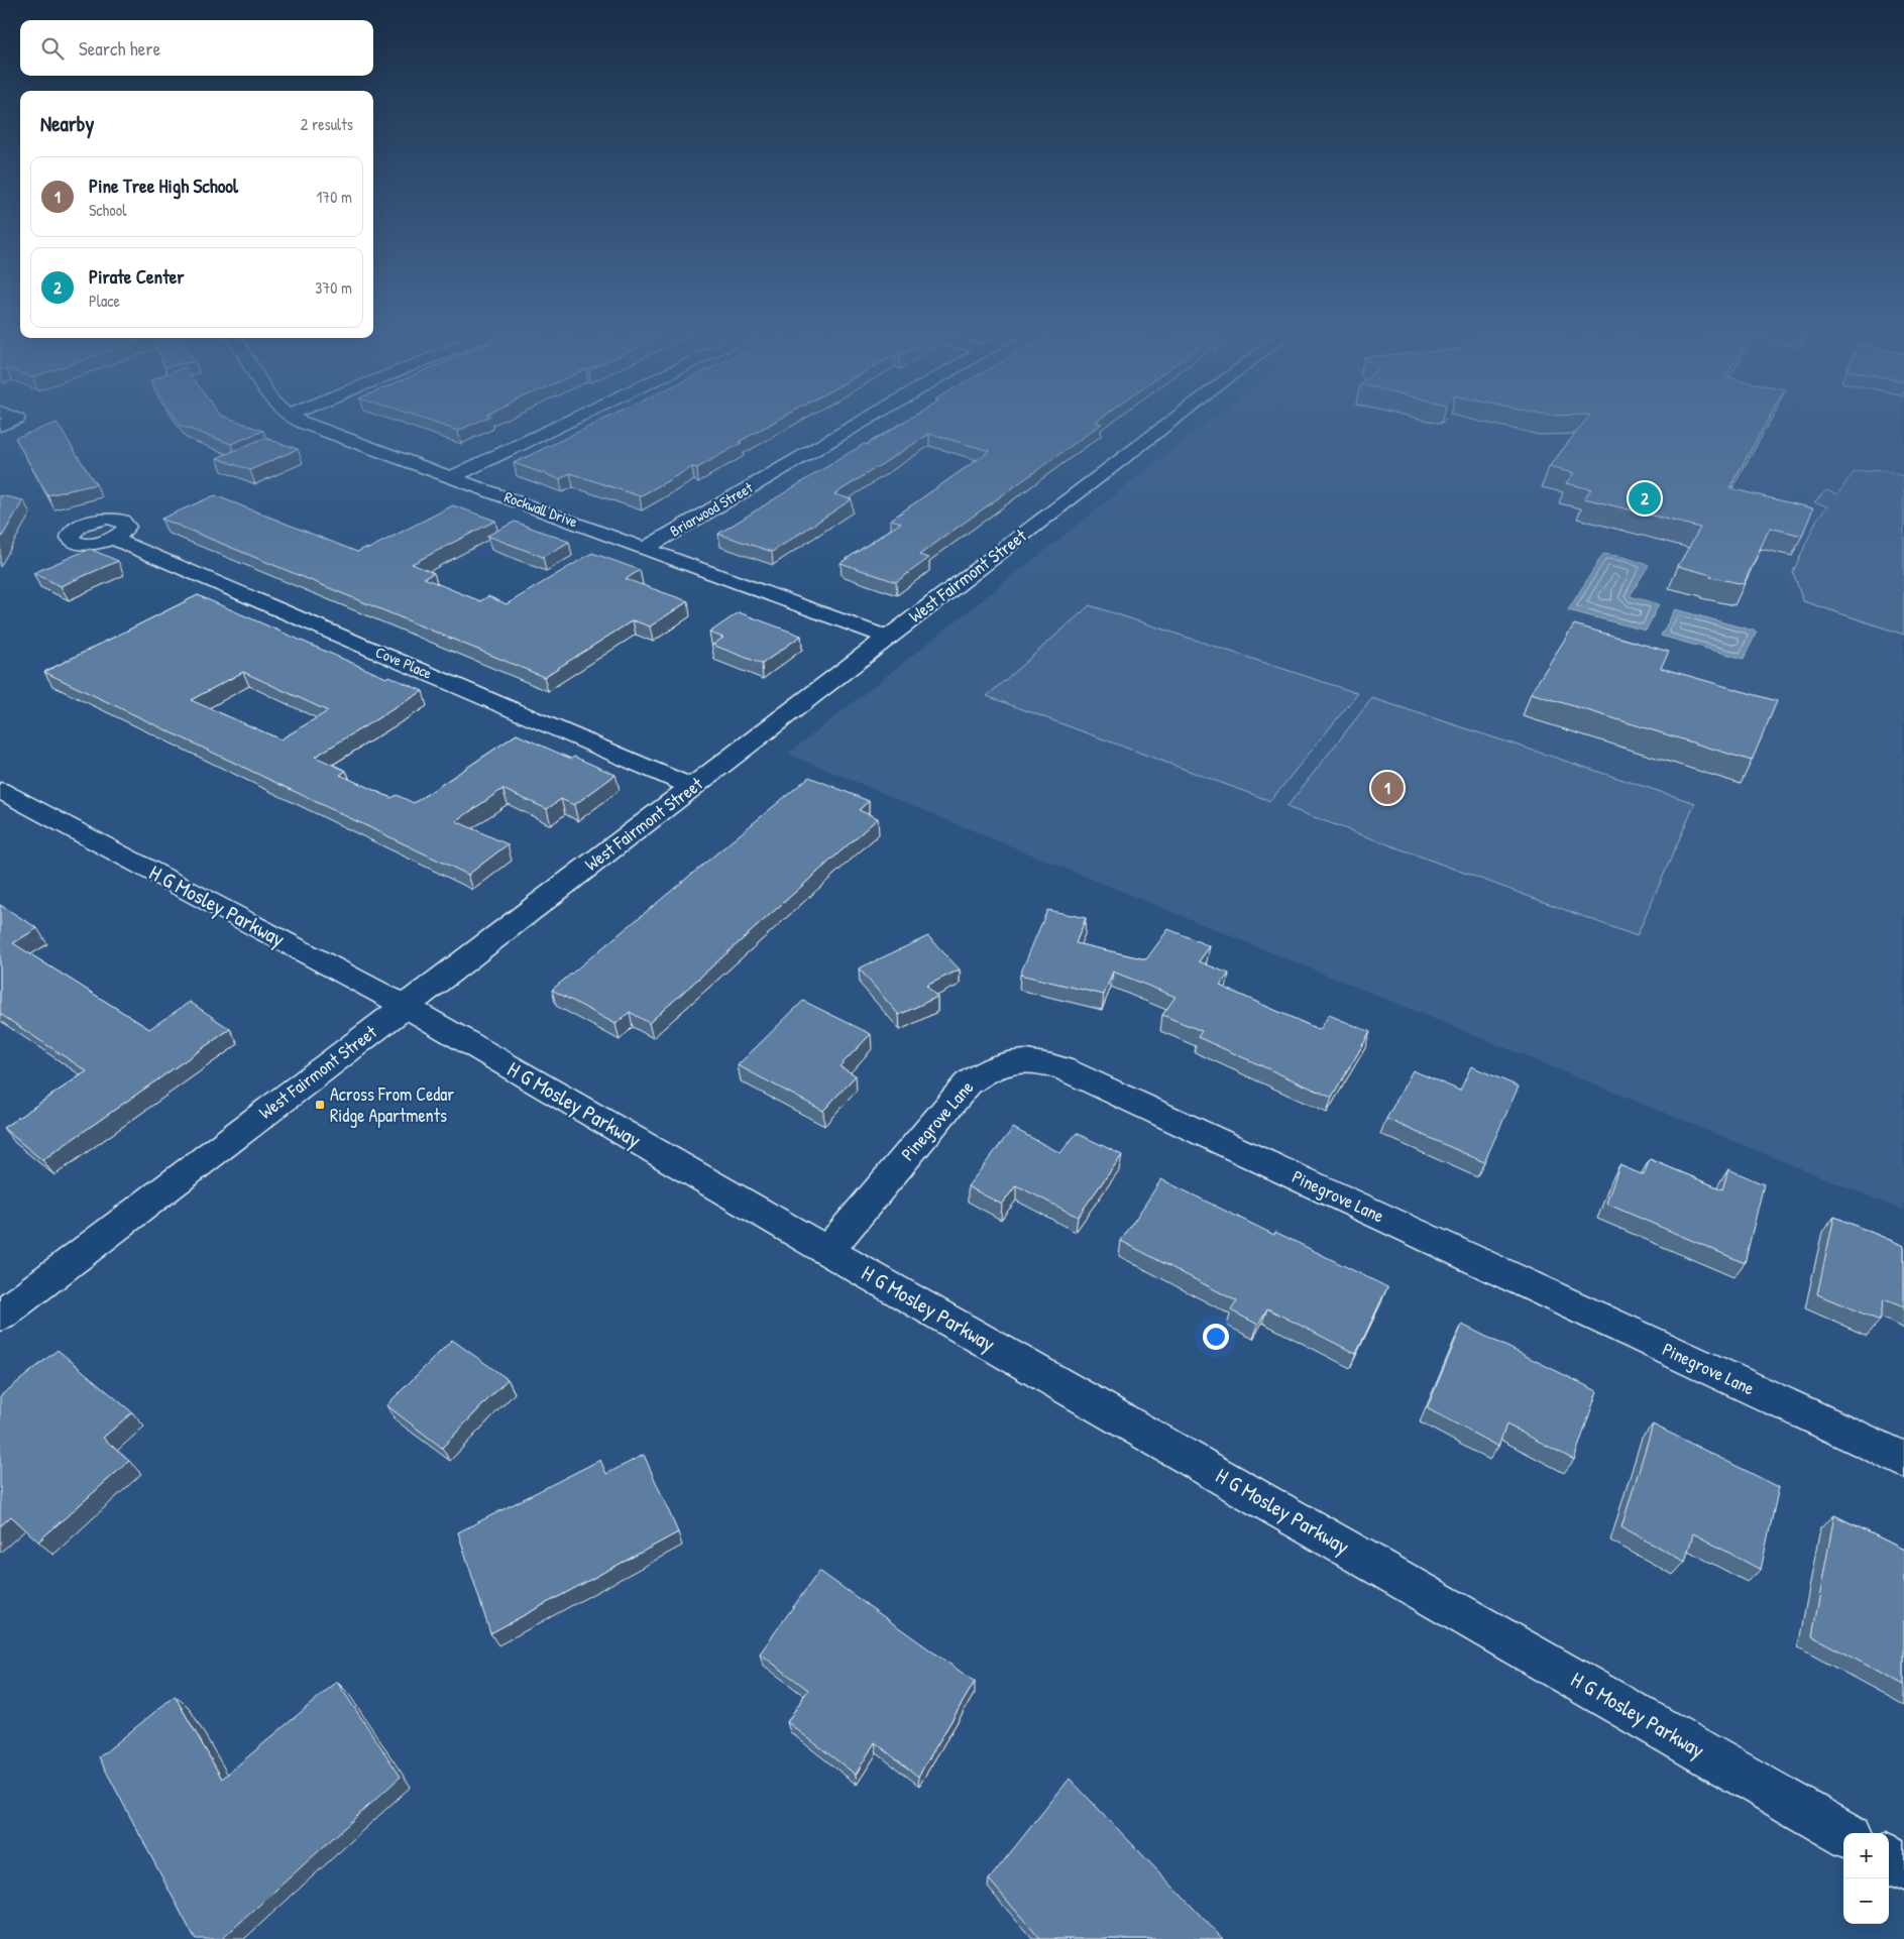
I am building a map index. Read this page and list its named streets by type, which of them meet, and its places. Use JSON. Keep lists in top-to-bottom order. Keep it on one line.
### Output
{"streets":{"street":["Rockwall Drive","Briarwood Street","West Fairmont Street","Cove Place","H G Mosley Parkway","Pinegrove Lane"]},"crossings":[["Rockwall Drive","Briarwood Street"],["Rockwall Drive","West Fairmont Street"],["West Fairmont Street","Cove Place"],["West Fairmont Street","H G Mosley Parkway"],["H G Mosley Parkway","Pinegrove Lane"]],"places":{"transit":["Across From Cedar Ridge Apartments"]},"page":{"search":"Search here","heading":["Nearby","2 results"],"list":[{"mark":"1","name":"Pine Tree High School","note":"School","value":"170 m"},{"mark":"2","name":"Pirate Center","note":"Place","value":"370 m"}],"pins":["2","1"],"map_buttons":["+","−"]}}
